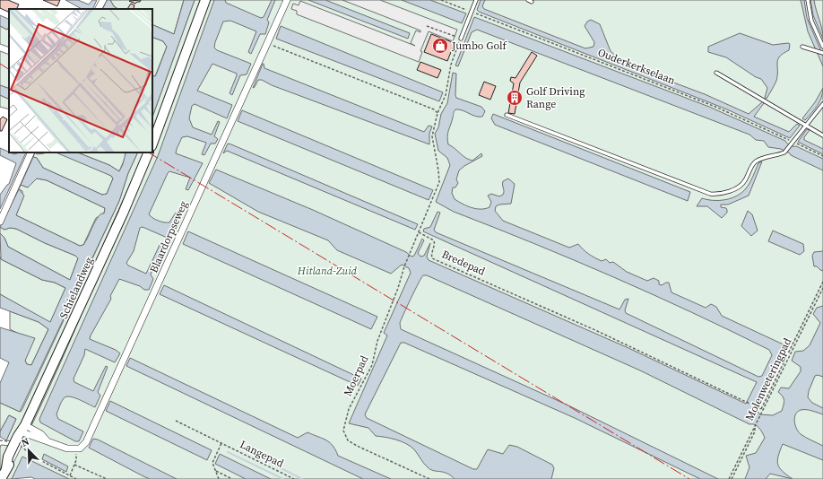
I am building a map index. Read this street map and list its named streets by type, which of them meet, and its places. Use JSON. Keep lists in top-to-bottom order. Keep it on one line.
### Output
{"streets":{"main road":["Schielandweg"],"street":["Blaardorpseweg"],"path":["Ouderkerkselaan","Bredepad","Moerpad","Molenweteringpad","Langepad"]},"crossings":[["Bredepad","Moerpad"],["Bredepad","Molenweteringpad"]],"parks":["Hitland-Zuid"],"places":{"shop":["Jumbo Golf"],"building":["Golf Driving Range"]},"north":"top left"}
